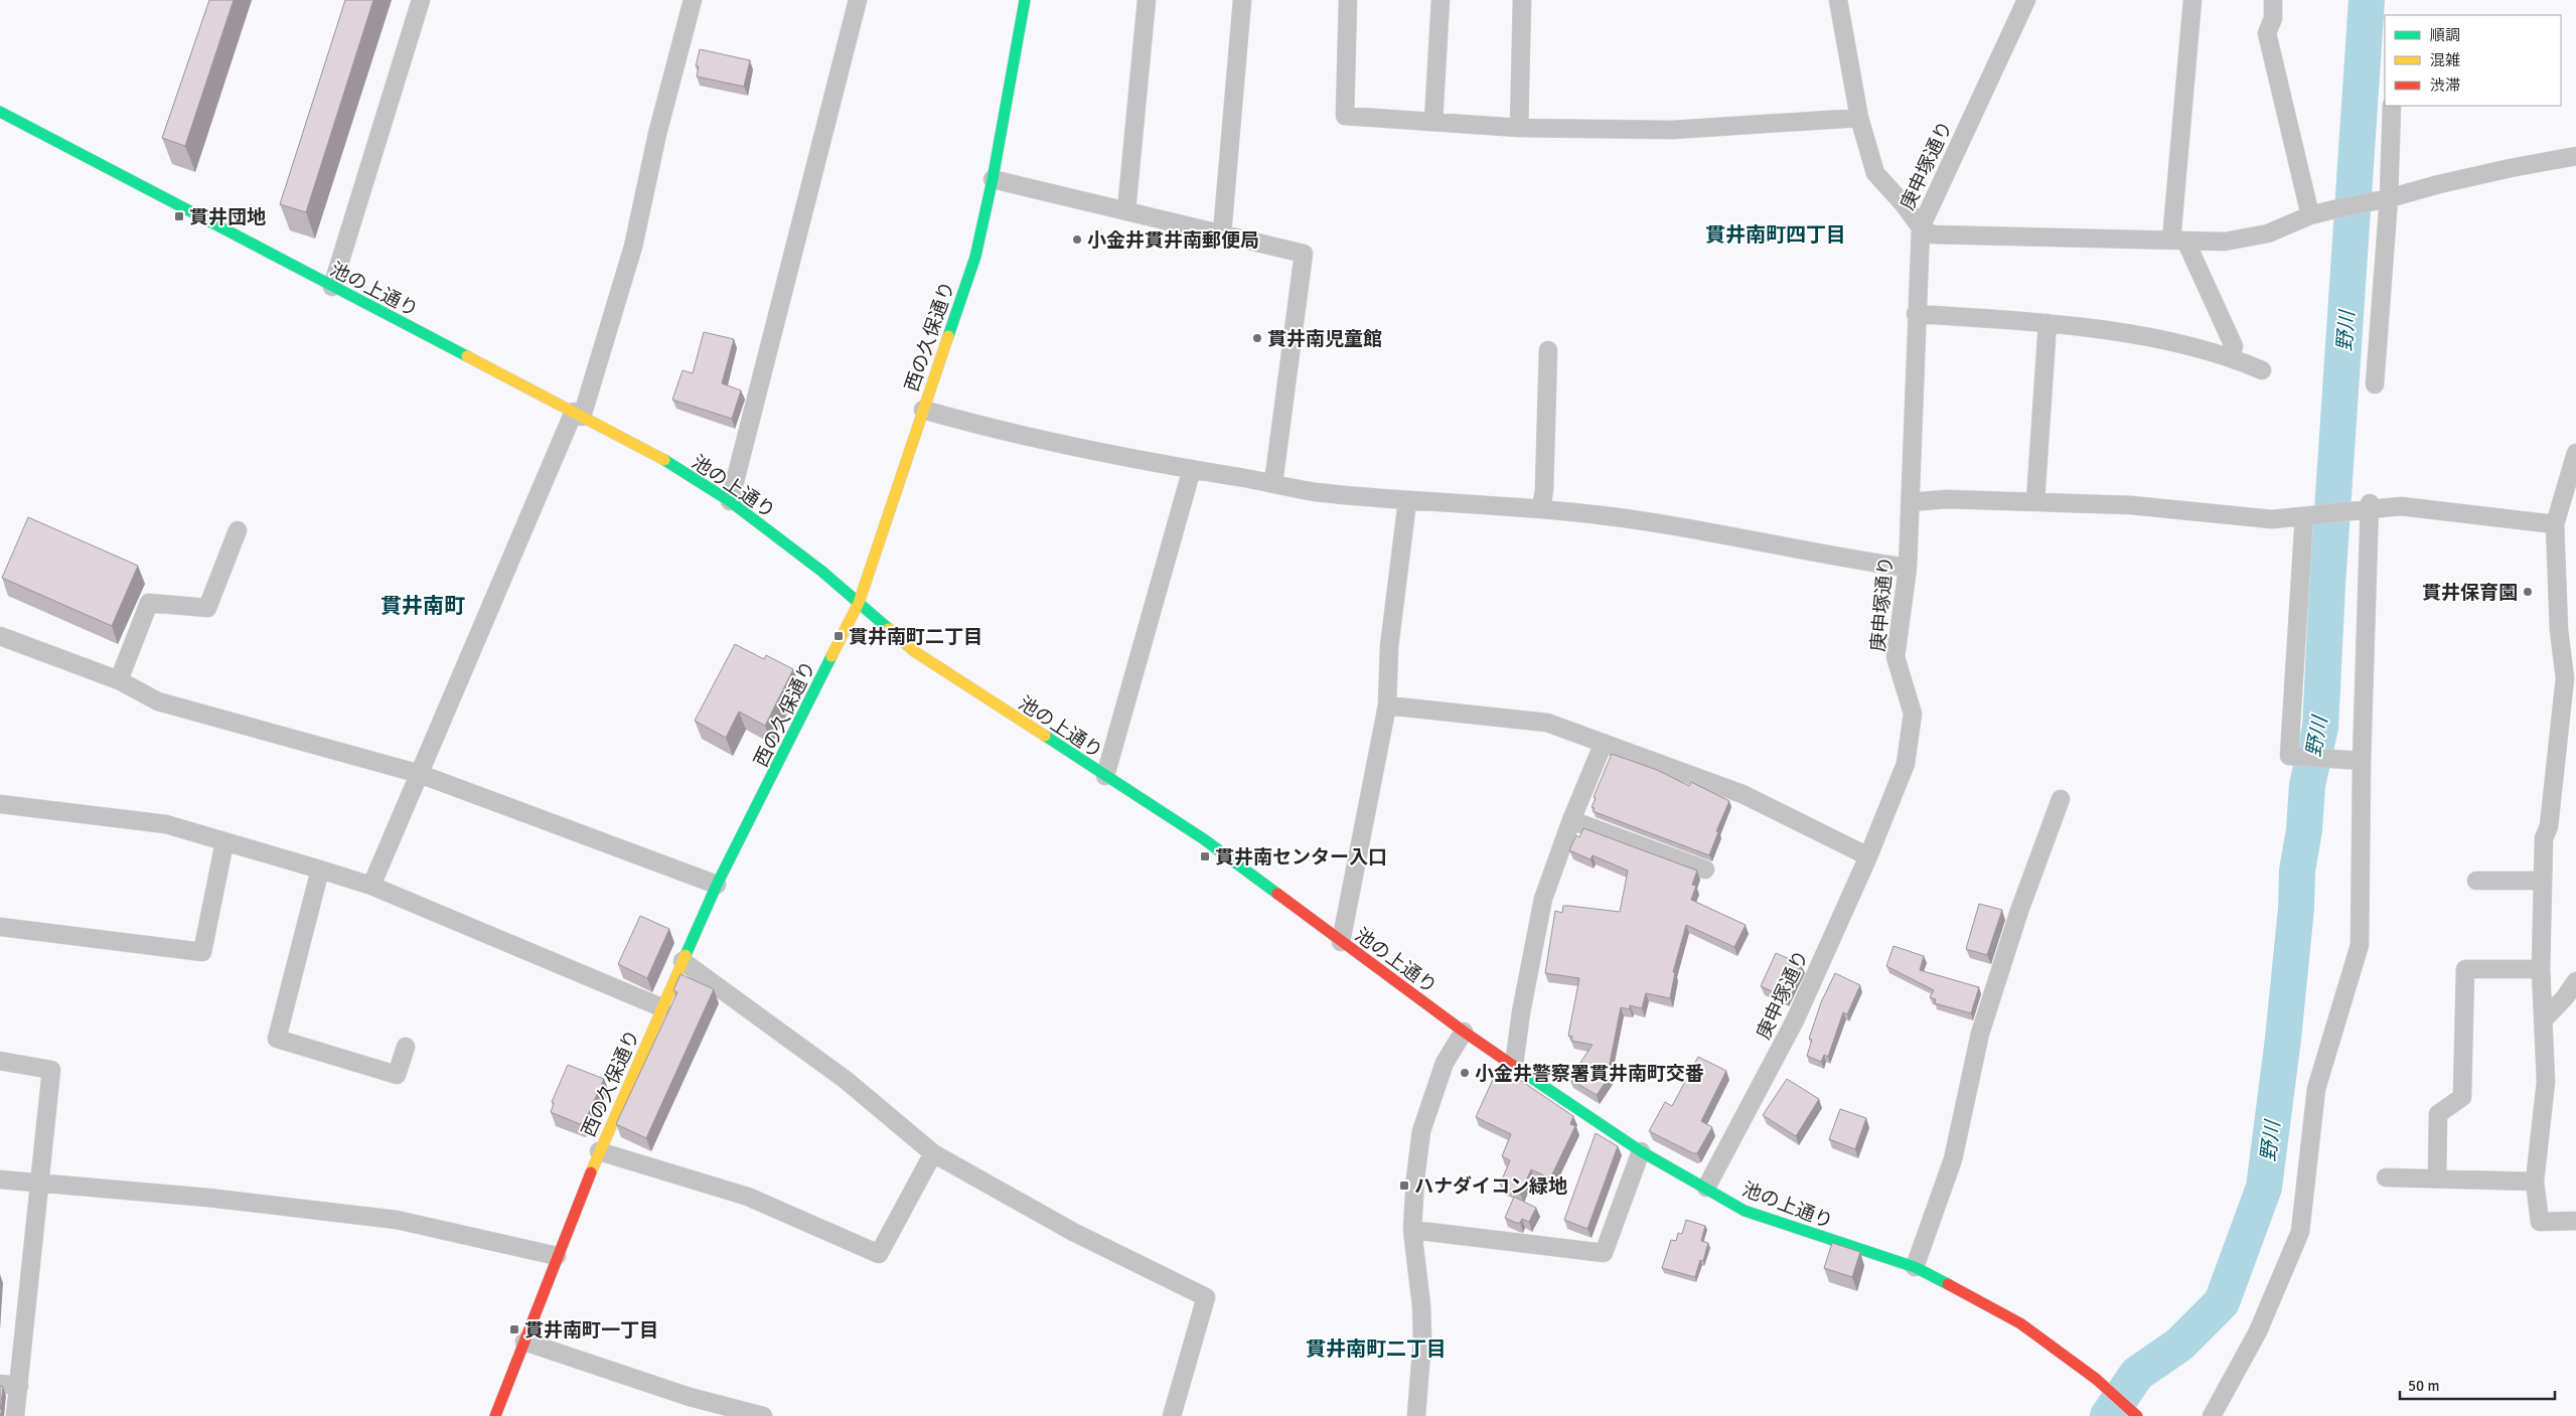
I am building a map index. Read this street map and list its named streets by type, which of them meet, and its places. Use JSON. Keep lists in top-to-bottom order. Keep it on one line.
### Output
{"streets":{"street":["庚申塚通り","池の上通り","西の久保通り"]},"crossings":[["庚申塚通り","池の上通り"],["池の上通り","西の久保通り"]],"districts":["貫井南町四丁目","貫井南町","貫井南町二丁目"],"water":["野川"],"places":{"transit":["貫井団地","貫井南町二丁目","貫井南センター入口","ハナダイコン緑地","貫井南町一丁目"],"other":["小金井貫井南郵便局","貫井南児童館","貫井保育園","小金井警察署貫井南町交番"]},"legend":["順調","混雑","渋滞"],"scale_bar":"50 m"}
